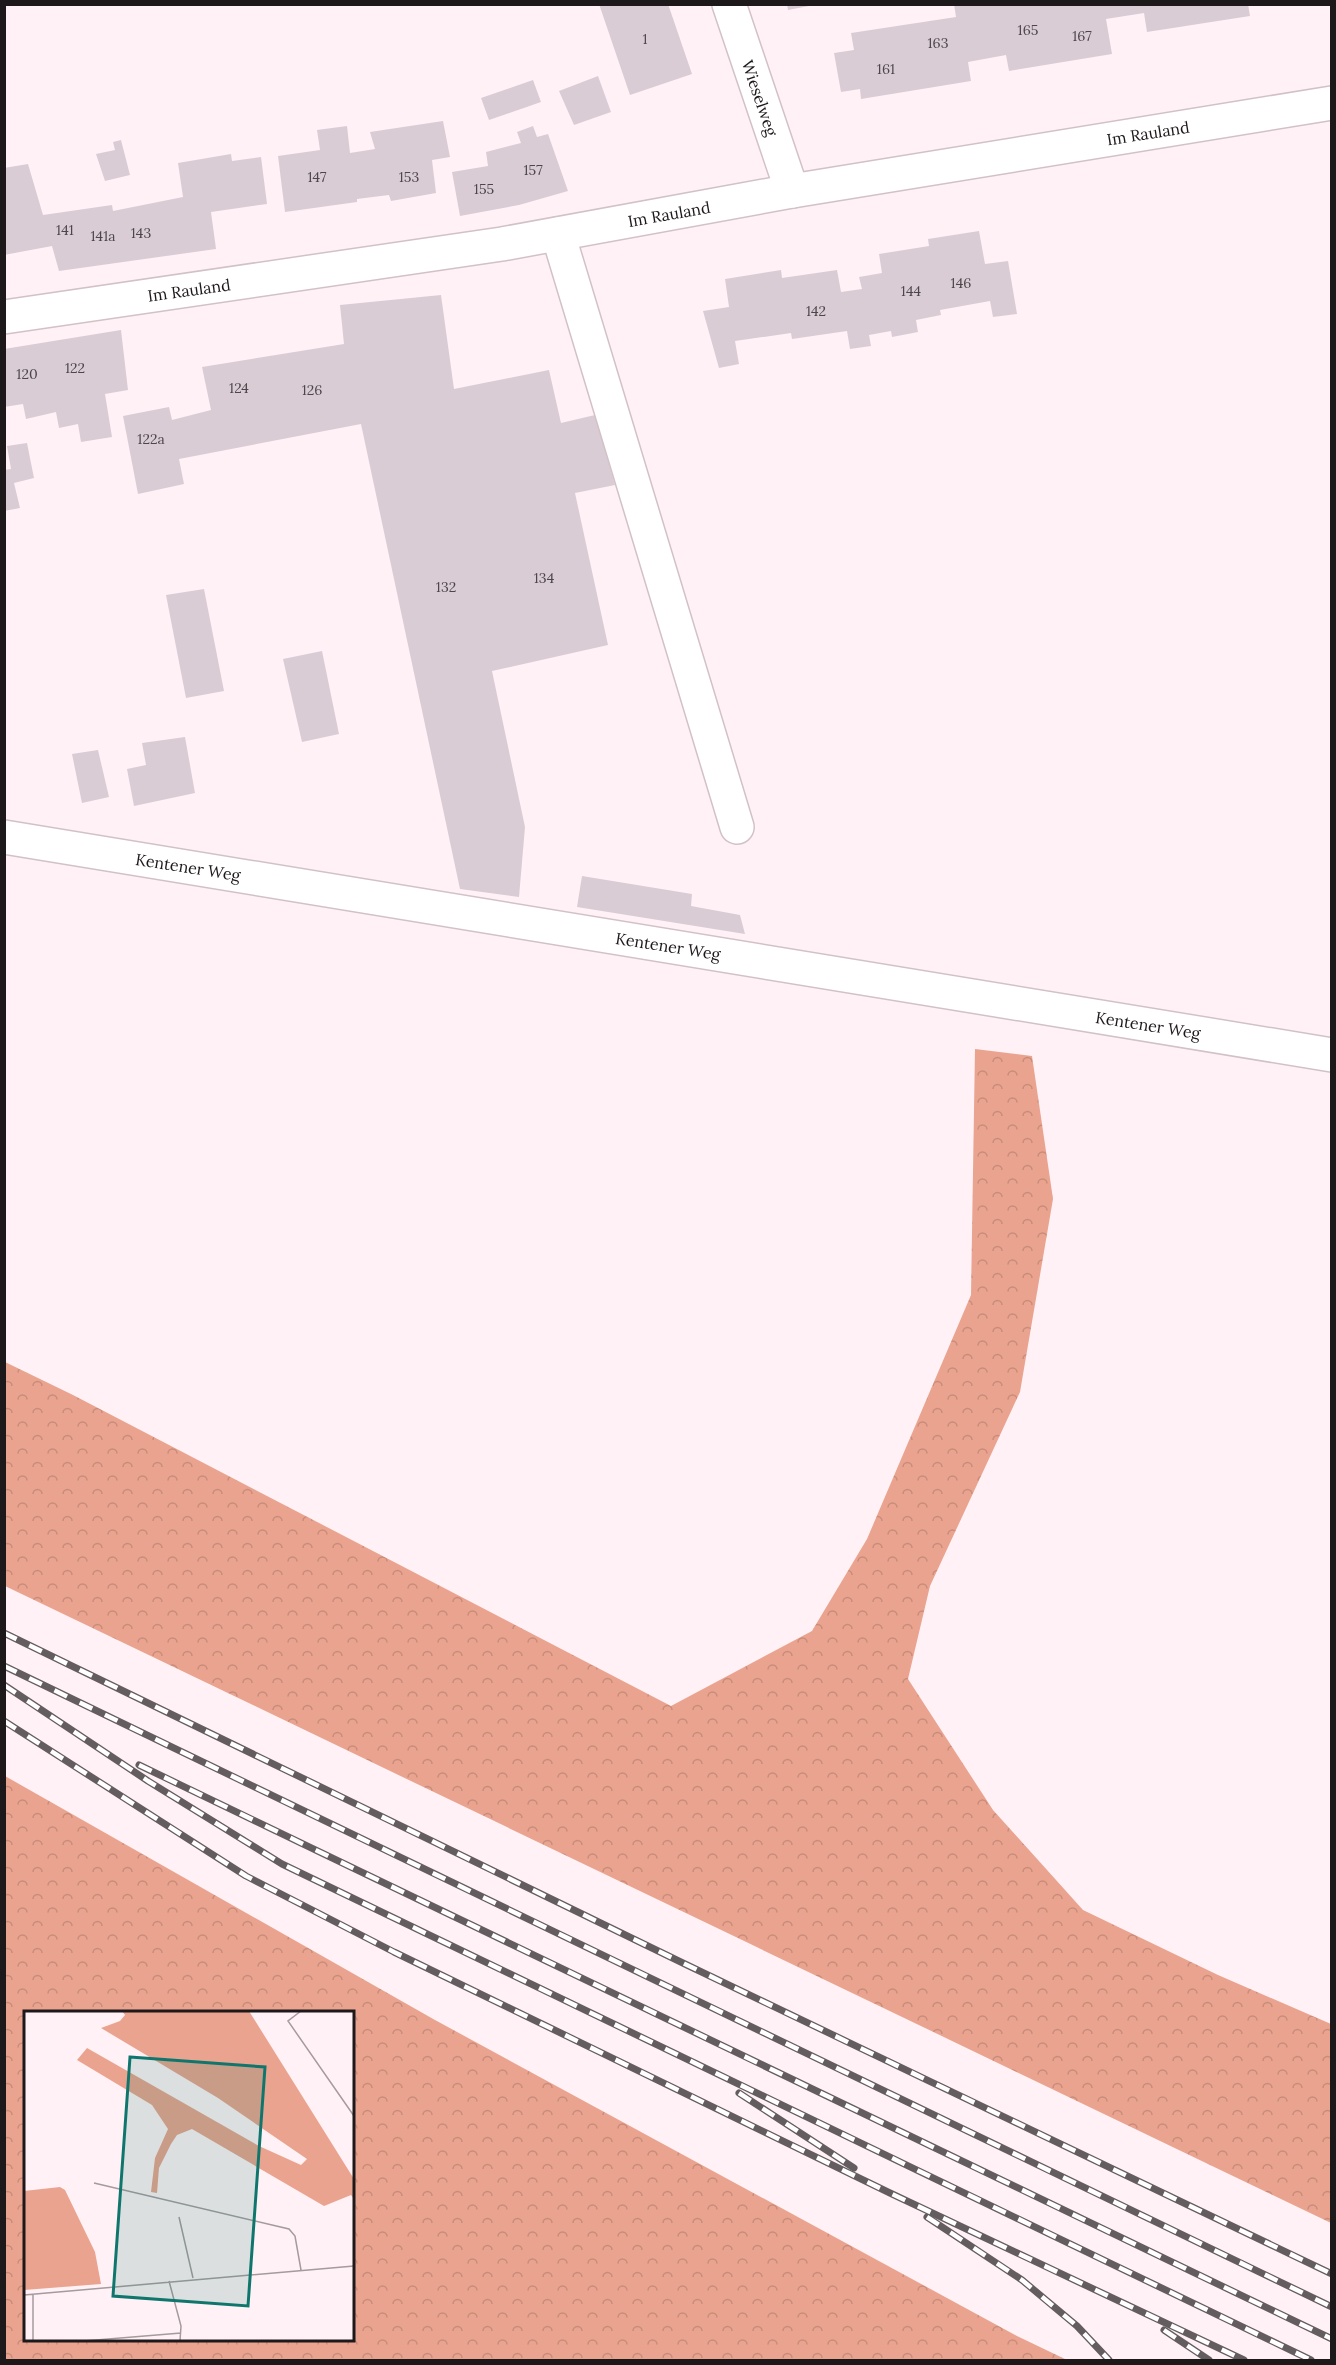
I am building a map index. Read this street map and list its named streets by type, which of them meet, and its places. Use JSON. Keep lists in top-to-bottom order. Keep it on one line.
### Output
{"streets":{"street":["Wieselweg","Im Rauland","Kentener Weg"]},"crossings":[["Wieselweg","Im Rauland"]],"house_numbers":["165","167","1","163","161","157","147","153","155","141","143","141a","146","144","142","122","120","124","126","122a","134","132"]}
